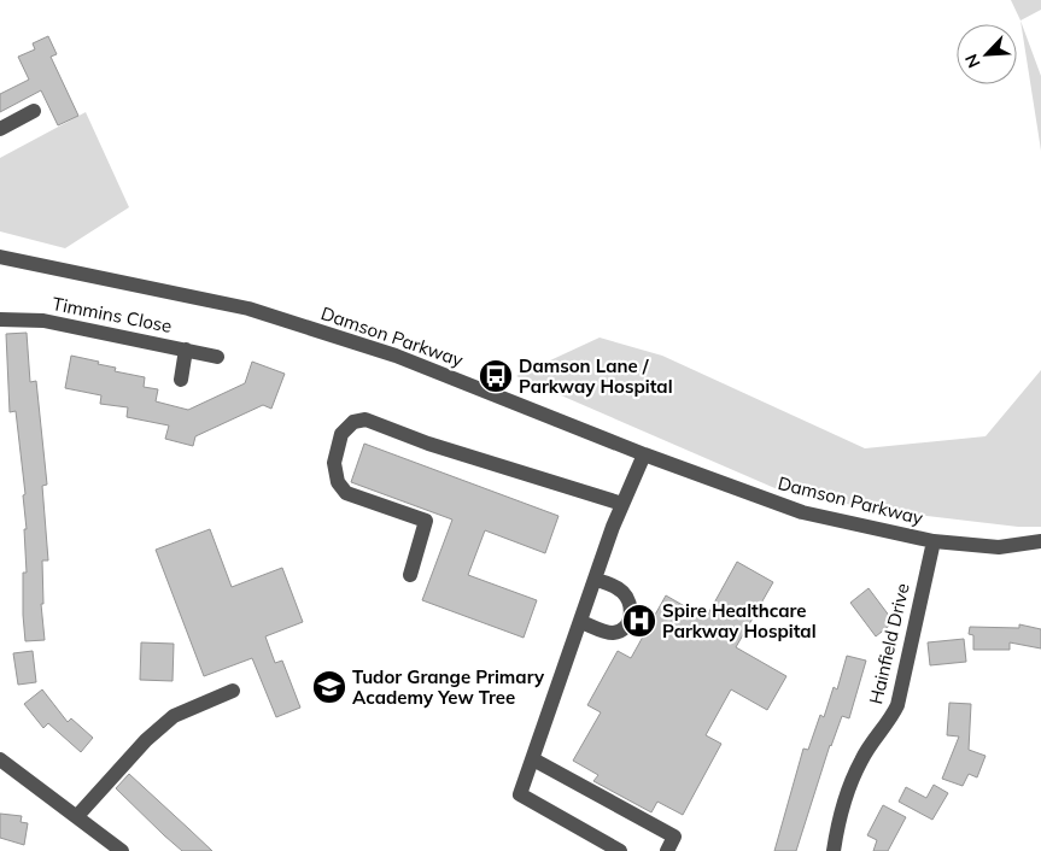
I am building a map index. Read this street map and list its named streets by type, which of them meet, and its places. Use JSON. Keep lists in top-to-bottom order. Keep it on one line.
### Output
{"streets":{"street":["Timmins Close","Damson Parkway","Hainfield Drive"]},"crossings":[["Damson Parkway","Hainfield Drive"]],"places":{"bus stop":["Damson Lane / Parkway Hospital"],"hospital":["Spire Healthcare Parkway Hospital"],"school or university":["Tudor Grange Primary Academy Yew Tree"]},"north":"bottom left"}
